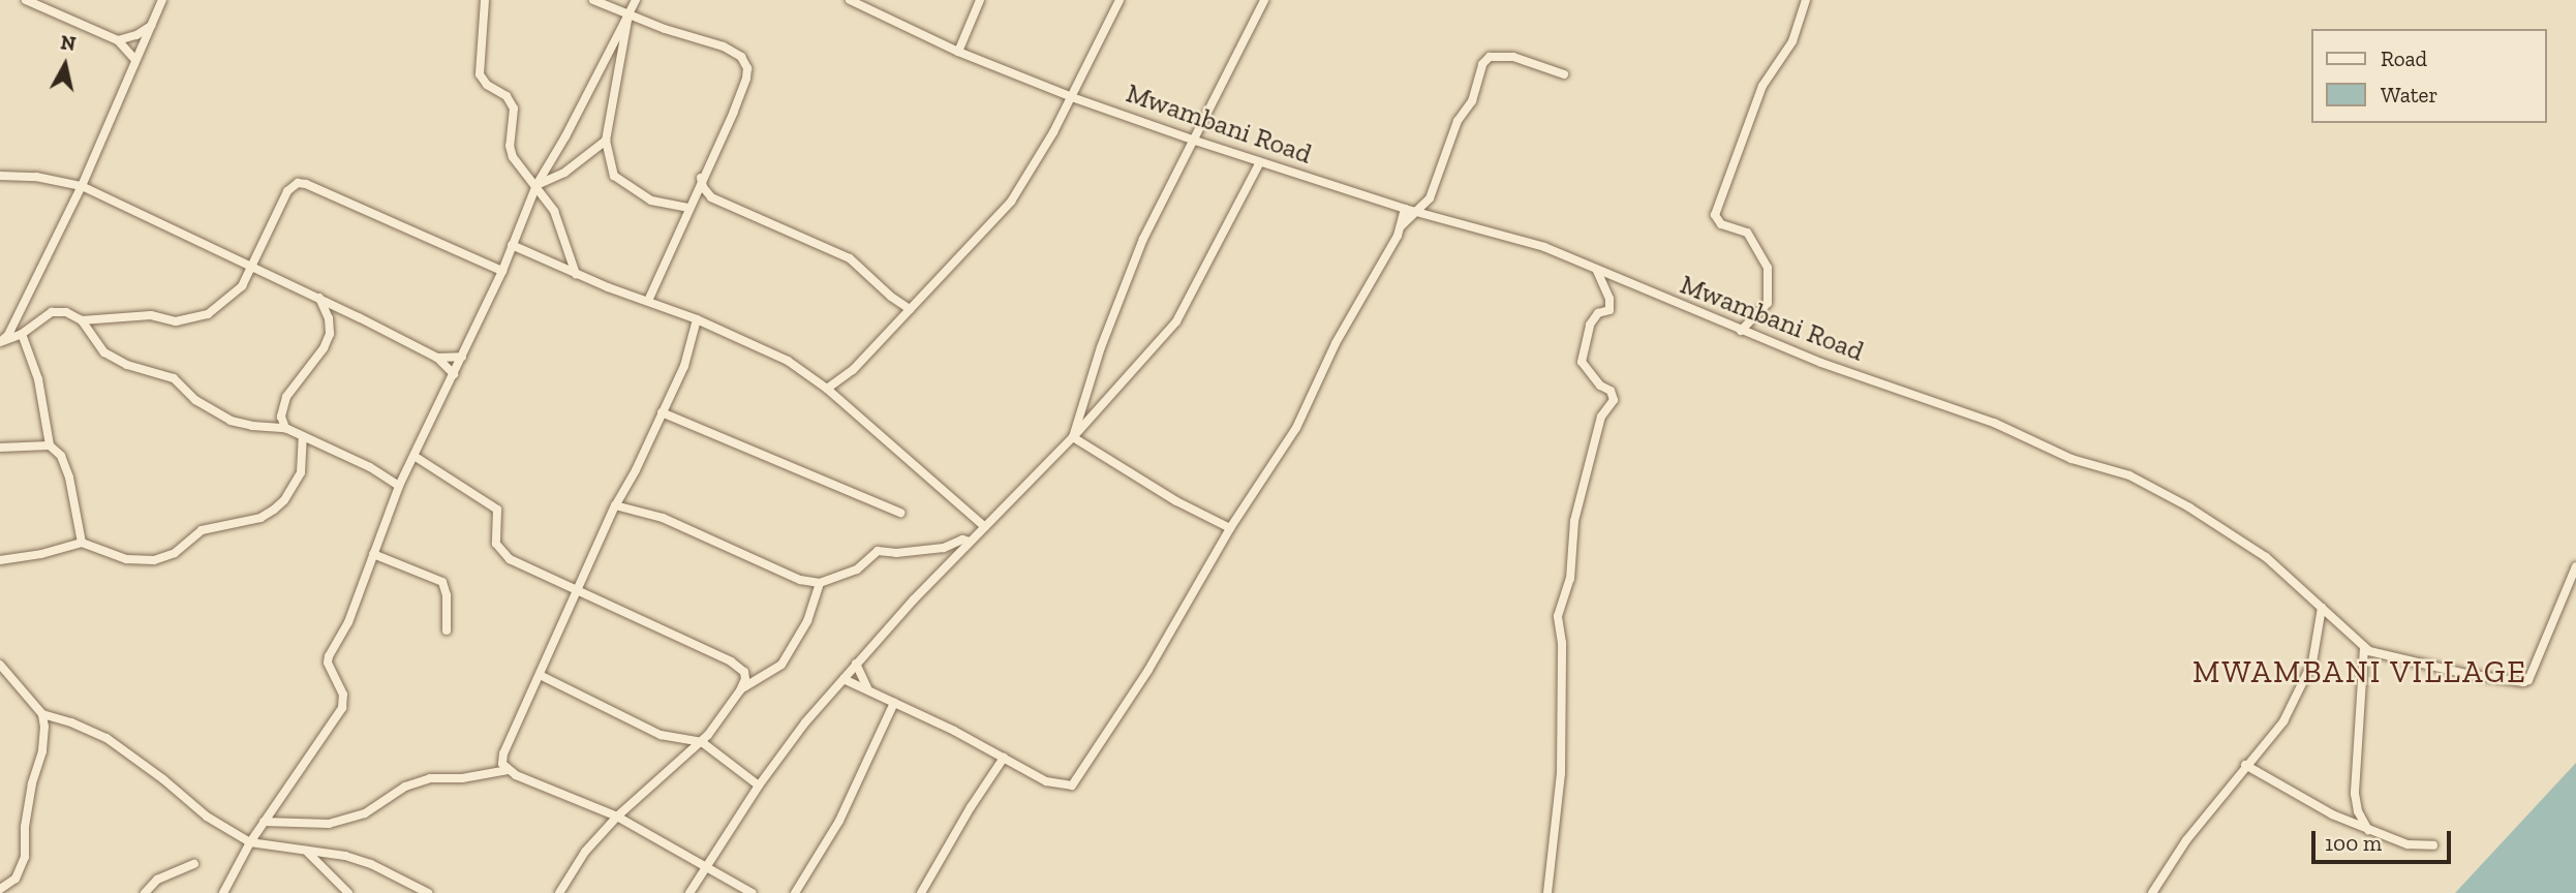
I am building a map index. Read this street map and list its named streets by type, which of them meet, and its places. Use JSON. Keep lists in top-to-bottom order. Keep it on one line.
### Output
{"streets":{"street":["Mwambani Road"]},"districts":["MWAMBANI VILLAGE"],"legend":["Road","Water"],"scale_bar":"100 m","north":"top"}
